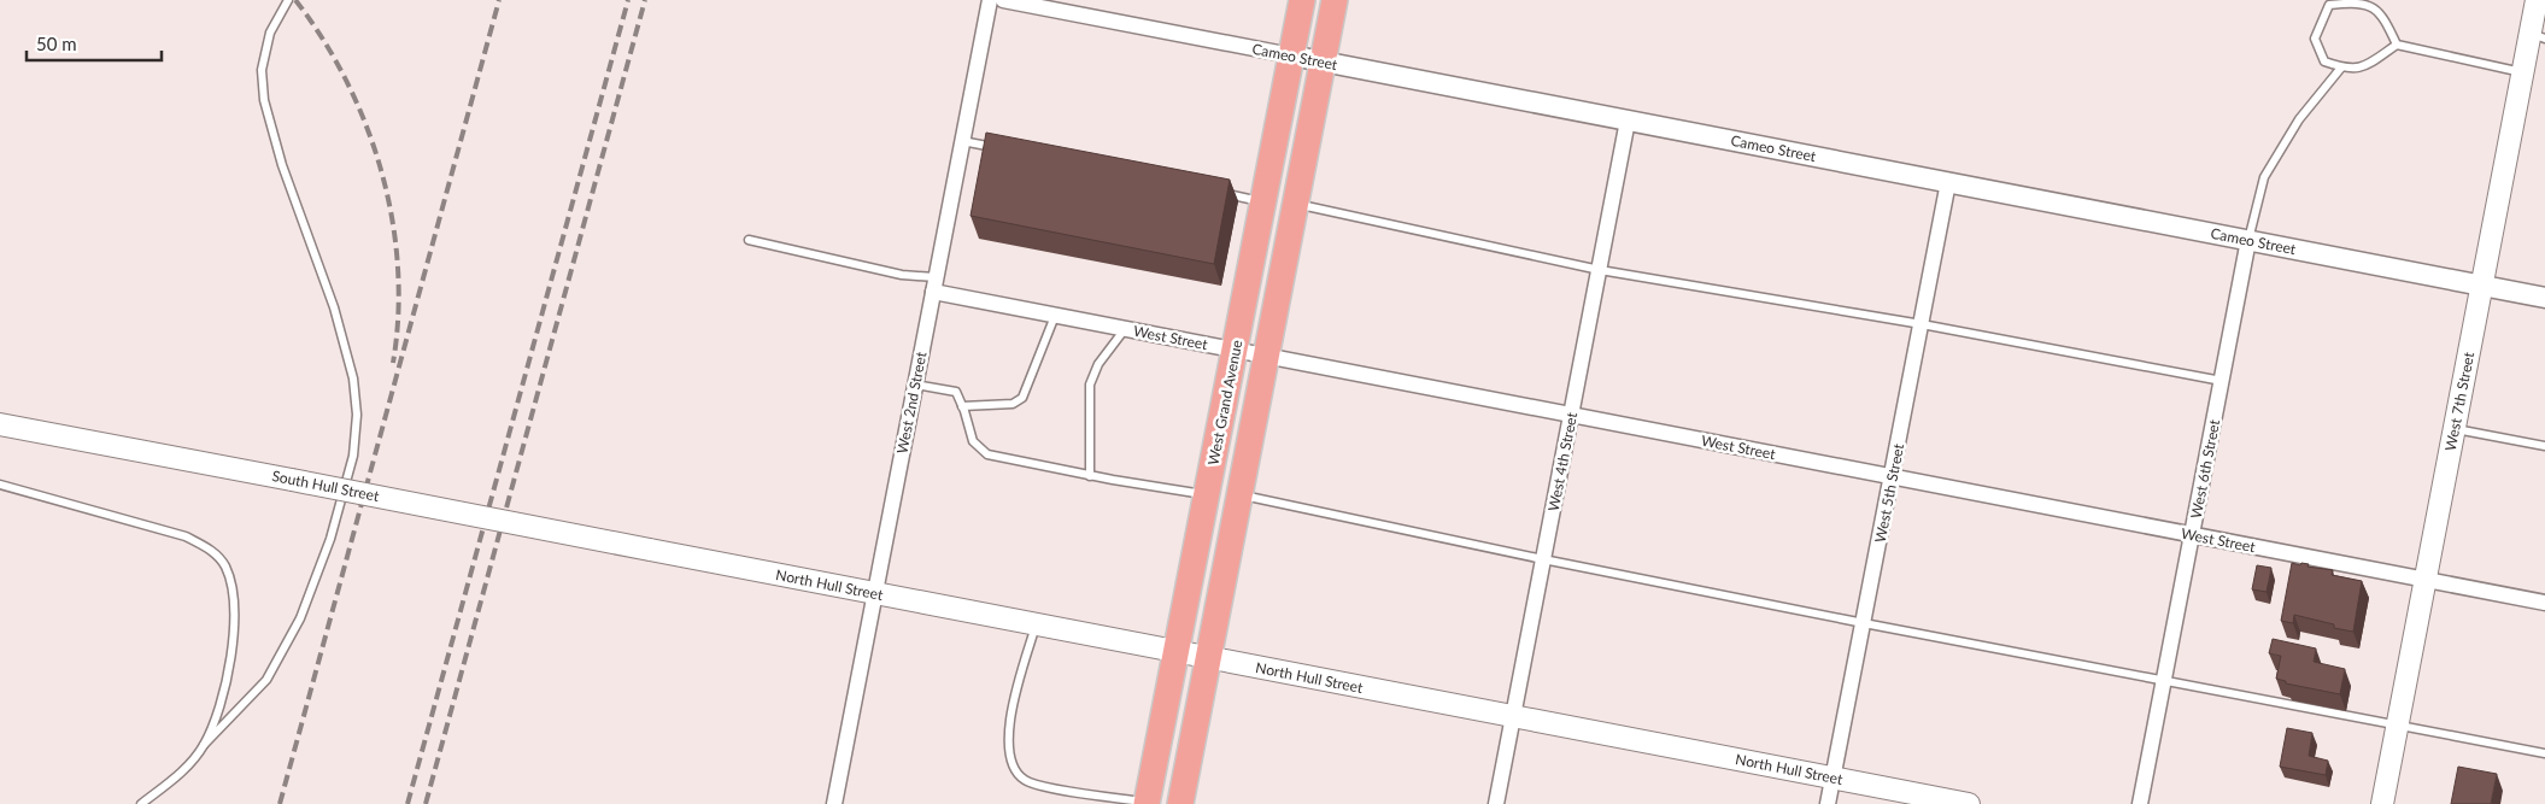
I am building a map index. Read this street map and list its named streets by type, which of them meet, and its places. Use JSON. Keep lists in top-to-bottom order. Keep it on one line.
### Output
{"streets":{"highway":["West Grand Avenue"],"main road":["West 7th Street","South Hull Street","North Hull Street"],"street":["Cameo Street","West Street","West 2nd Street","West 4th Street","West 6th Street","West 5th Street"]},"crossings":[["Cameo Street","West 7th Street"],["Cameo Street","West Grand Avenue"],["Cameo Street","West 4th Street"],["Cameo Street","West 6th Street"],["Cameo Street","West 5th Street"],["West Street","West 7th Street"],["West Street","West 2nd Street"],["West Street","West Grand Avenue"],["West Street","West 4th Street"],["West Street","West 6th Street"],["West Street","West 5th Street"],["West 2nd Street","North Hull Street"],["West Grand Avenue","North Hull Street"],["West 4th Street","North Hull Street"],["South Hull Street","North Hull Street"],["West 5th Street","North Hull Street"]],"scale_bar":"50 m"}
